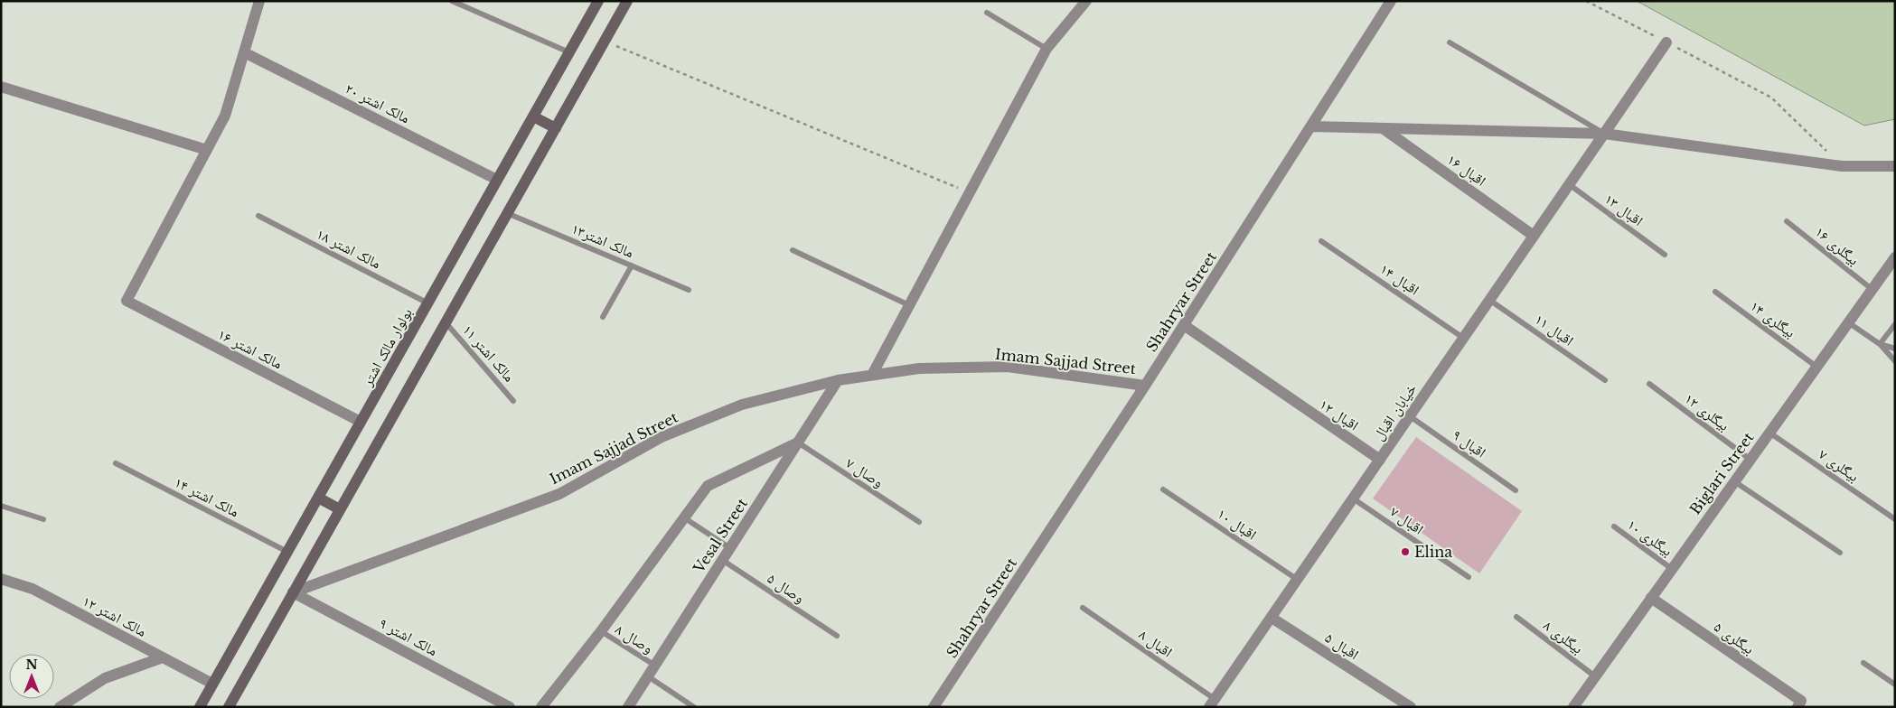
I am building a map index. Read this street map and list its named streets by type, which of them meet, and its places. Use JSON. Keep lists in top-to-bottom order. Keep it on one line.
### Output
{"streets":{"main road":["بولوار مالک اشتر"],"street":["مالک اشتر ۲۰","اقبال ۱۶","Shahryar Street","مالک اشتر ۱۶","Imam Sajjad Street","خیابان اقبال","اقبال ۱۲","Biglari Street","Vesal Street","مالک اشتر ۱۲","مالک اشتر ۹","بیگلری ۵","اقبال ۵"],"lane":["اقبال ۱۳","مالک اشتر۱۳","بیگلری ۱۶","مالک اشتر ۱۸","اقبال ۱۴","بیگلری ۱۴","اقبال ۱۱","مالک اشتر ۱۱","بیگلری ۱۲","اقبال ۹","بیگلری ۷","وصال ۷","مالک اشتر ۱۴","اقبال ۷","اقبال ۱۰","بیگلری ۱۰","وصال ۵","بیگلری ۸","وصال ۸","اقبال ۸"]},"crossings":[["مالک اشتر ۲۰","بولوار مالک اشتر"],["اقبال ۱۶","خیابان اقبال"],["اقبال ۱۳","خیابان اقبال"],["بیگلری ۱۶","Biglari Street"],["مالک اشتر ۱۸","بولوار مالک اشتر"],["اقبال ۱۴","خیابان اقبال"],["Shahryar Street","Imam Sajjad Street"],["Shahryar Street","اقبال ۱۲"],["بیگلری ۱۴","Biglari Street"],["اقبال ۱۱","خیابان اقبال"],["بولوار مالک اشتر","مالک اشتر ۱۶"],["بولوار مالک اشتر","مالک اشتر ۱۴"],["بولوار مالک اشتر","مالک اشتر ۱۲"],["Imam Sajjad Street","Vesal Street"],["Imam Sajjad Street","مالک اشتر ۹"],["خیابان اقبال","اقبال ۱۲"],["خیابان اقبال","اقبال ۹"],["خیابان اقبال","اقبال ۷"],["خیابان اقبال","اقبال ۱۰"],["خیابان اقبال","اقبال ۸"],["خیابان اقبال","اقبال ۵"],["بیگلری ۱۲","Biglari Street"],["بیگلری ۷","Biglari Street"],["وصال ۷","Vesal Street"],["Biglari Street","بیگلری ۱۰"],["Biglari Street","بیگلری ۸"],["Biglari Street","بیگلری ۵"],["Vesal Street","وصال ۵"],["Vesal Street","وصال ۸"]],"places":["Elina"],"north":"top"}
